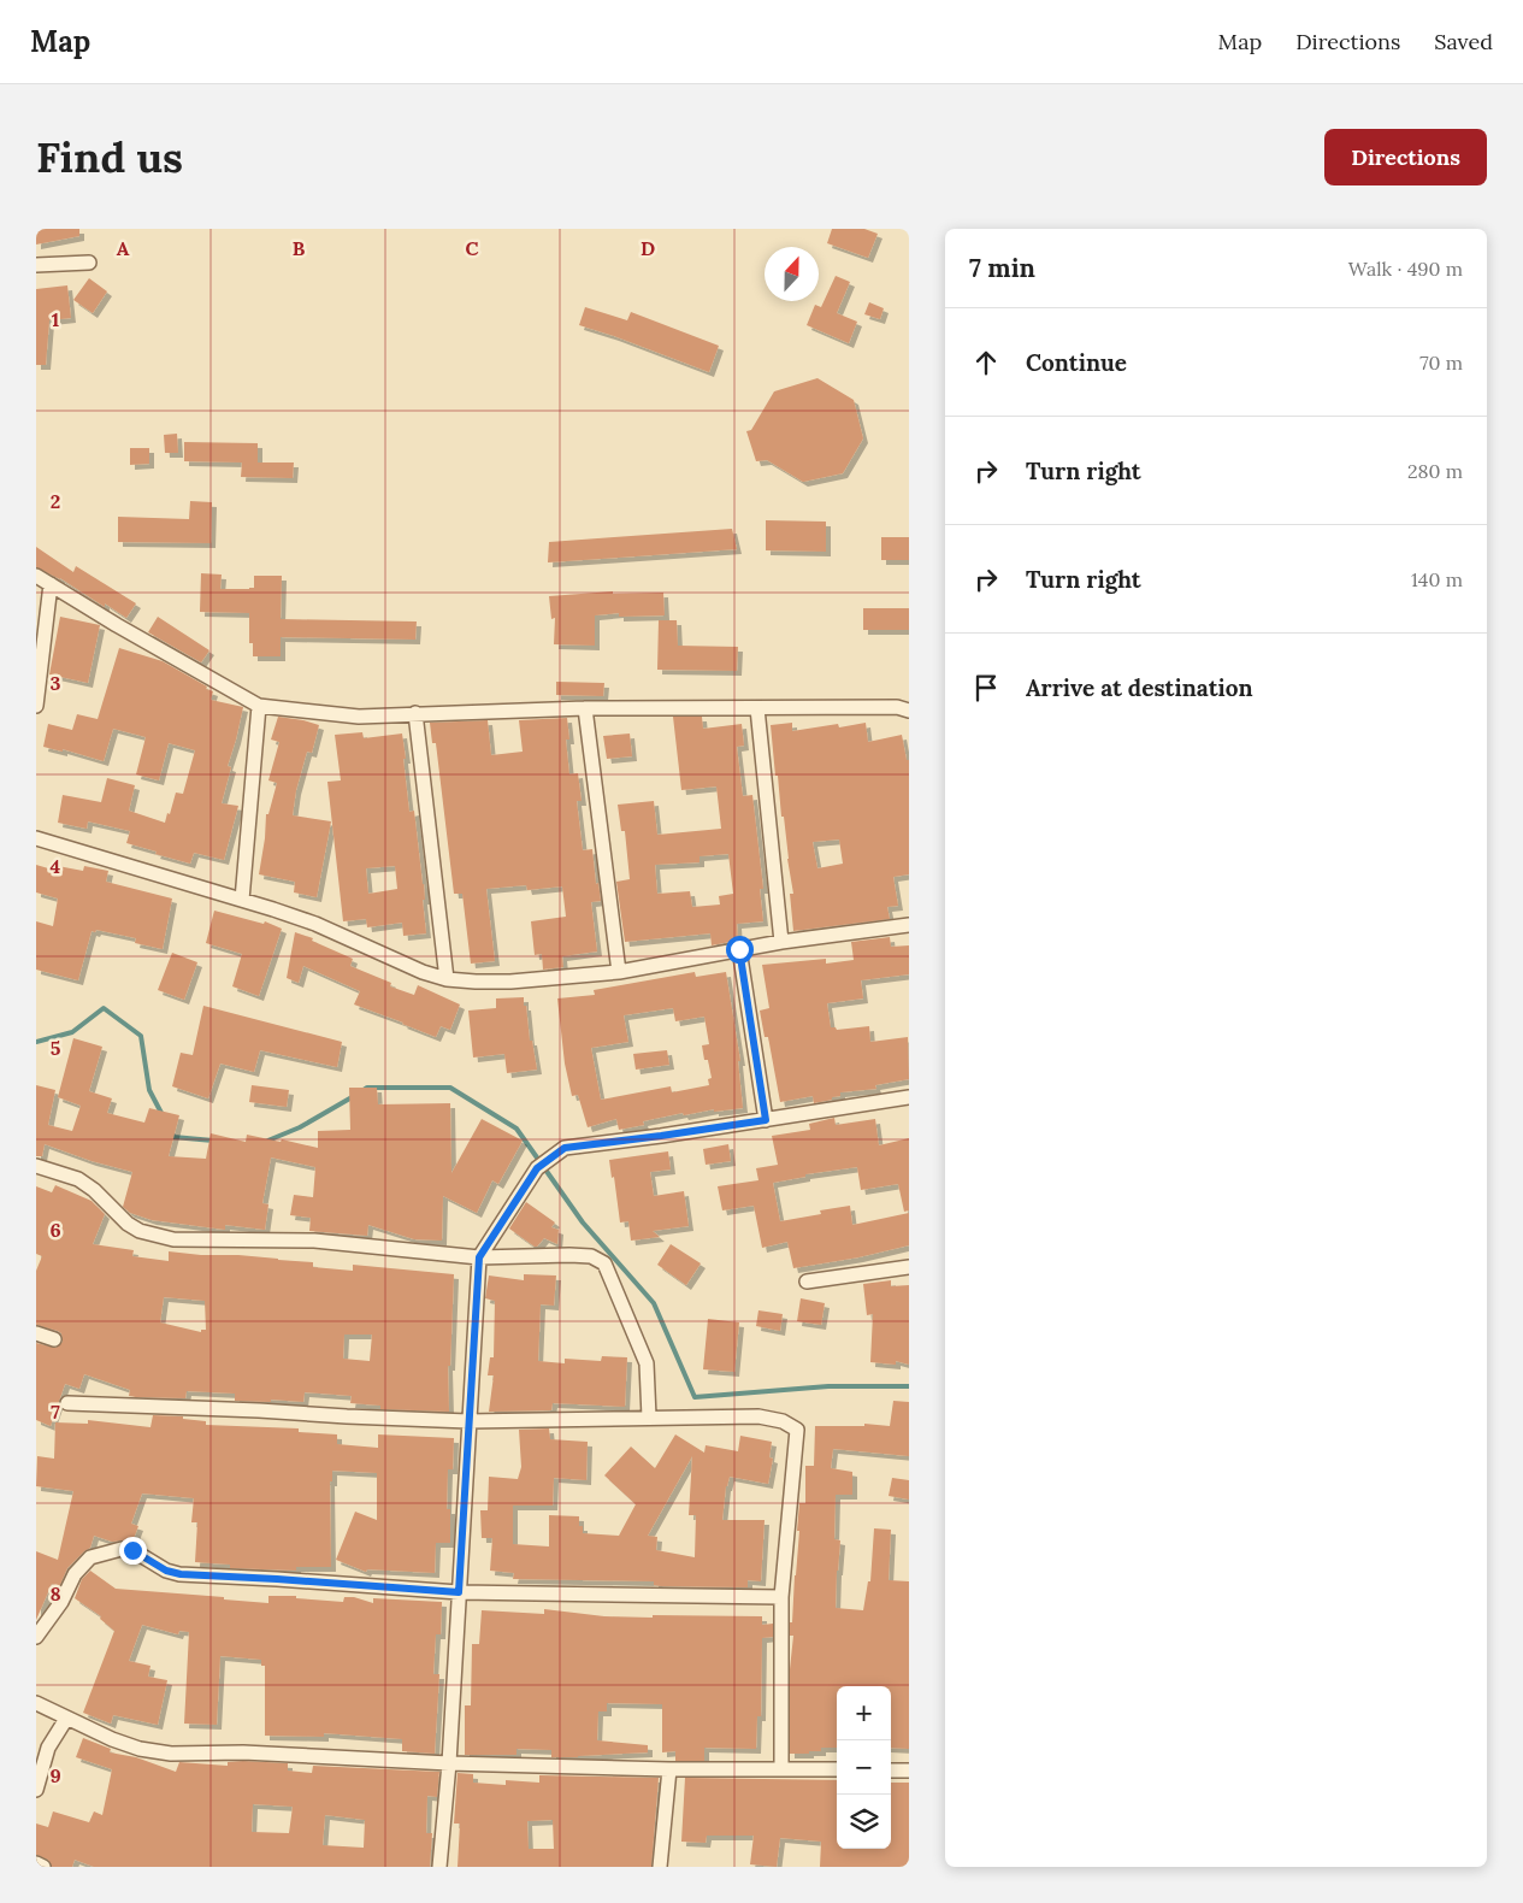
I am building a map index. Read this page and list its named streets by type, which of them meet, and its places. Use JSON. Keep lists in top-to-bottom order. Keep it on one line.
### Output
{"north":"top","page":{"header":"Map","nav":["Map","Directions","Saved"],"buttons":"Directions","title":"Find us","heading":["7 min","Walk · 490 m"],"list":[["Continue","70 m"],["Turn right","280 m"],["Turn right","140 m"],"Arrive at destination"],"map_buttons":["+","−"]},"grid":{"columns":["A","B","C","D"],"rows":["1","2","3","4","5","6","7","8","9"]}}
